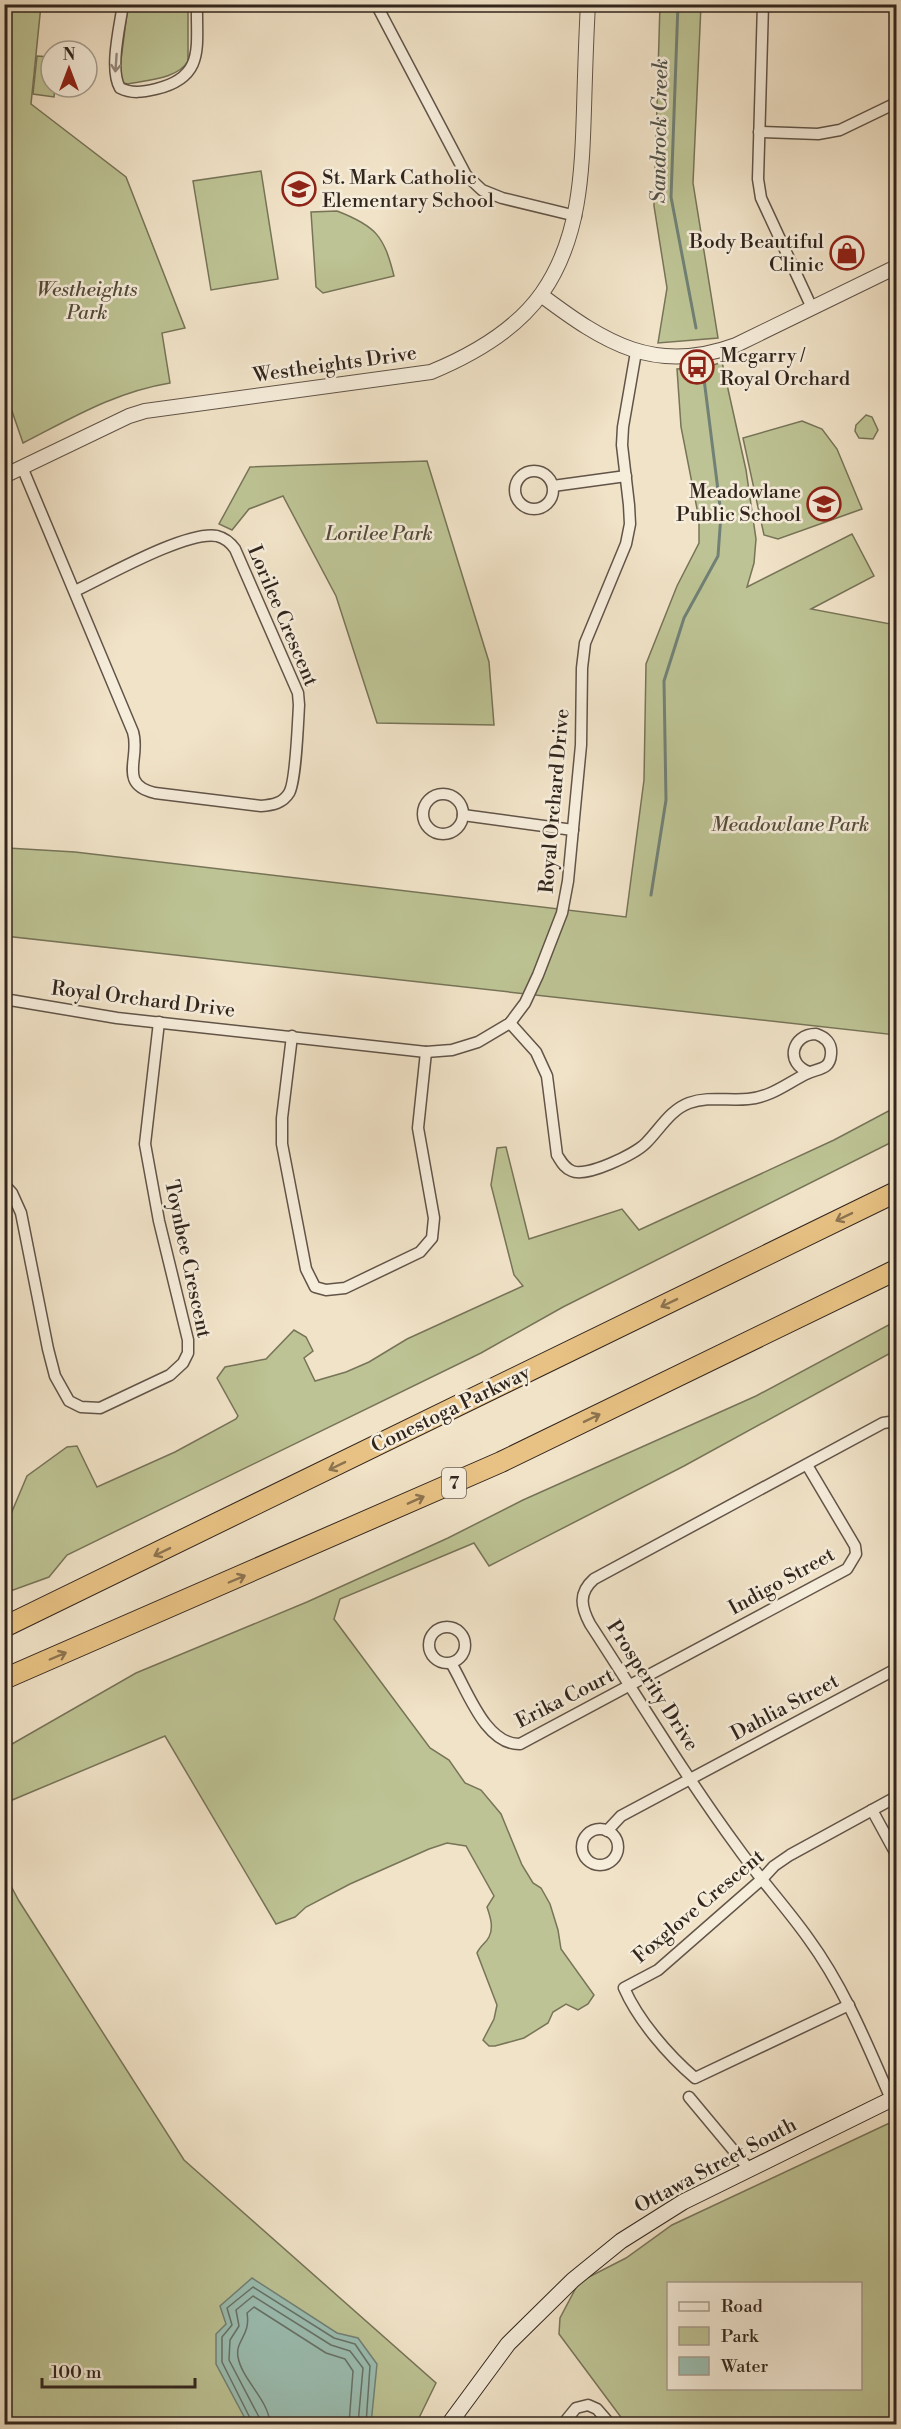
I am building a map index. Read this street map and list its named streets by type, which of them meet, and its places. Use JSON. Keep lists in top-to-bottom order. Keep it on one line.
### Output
{"streets":{"highway":["Conestoga Parkway","7"],"main road":["Ottawa Street South"],"street":["Westheights Drive","Lorilee Crescent","Royal Orchard Drive","Toynbee Crescent","Indigo Street","Prosperity Drive","Erika Court","Dahlia Street","Foxglove Crescent"]},"crossings":[["Westheights Drive","Lorilee Crescent"],["Royal Orchard Drive","Toynbee Crescent"],["Indigo Street","Prosperity Drive"],["Indigo Street","Erika Court"],["Prosperity Drive","Erika Court"],["Prosperity Drive","Dahlia Street"],["Prosperity Drive","Foxglove Crescent"],["Prosperity Drive","Ottawa Street South"]],"water":["Sandrock Creek"],"parks":["Westheights Park","Lorilee Park","Meadowlane Park"],"places":{"school or university":["St. Mark Catholic Elementary School","Meadowlane Public School"],"shop":["Body Beautiful Clinic"],"bus stop":["Mcgarry / Royal Orchard"]},"legend":["Road","Park","Water"],"scale_bar":"100 m","north":"top"}
